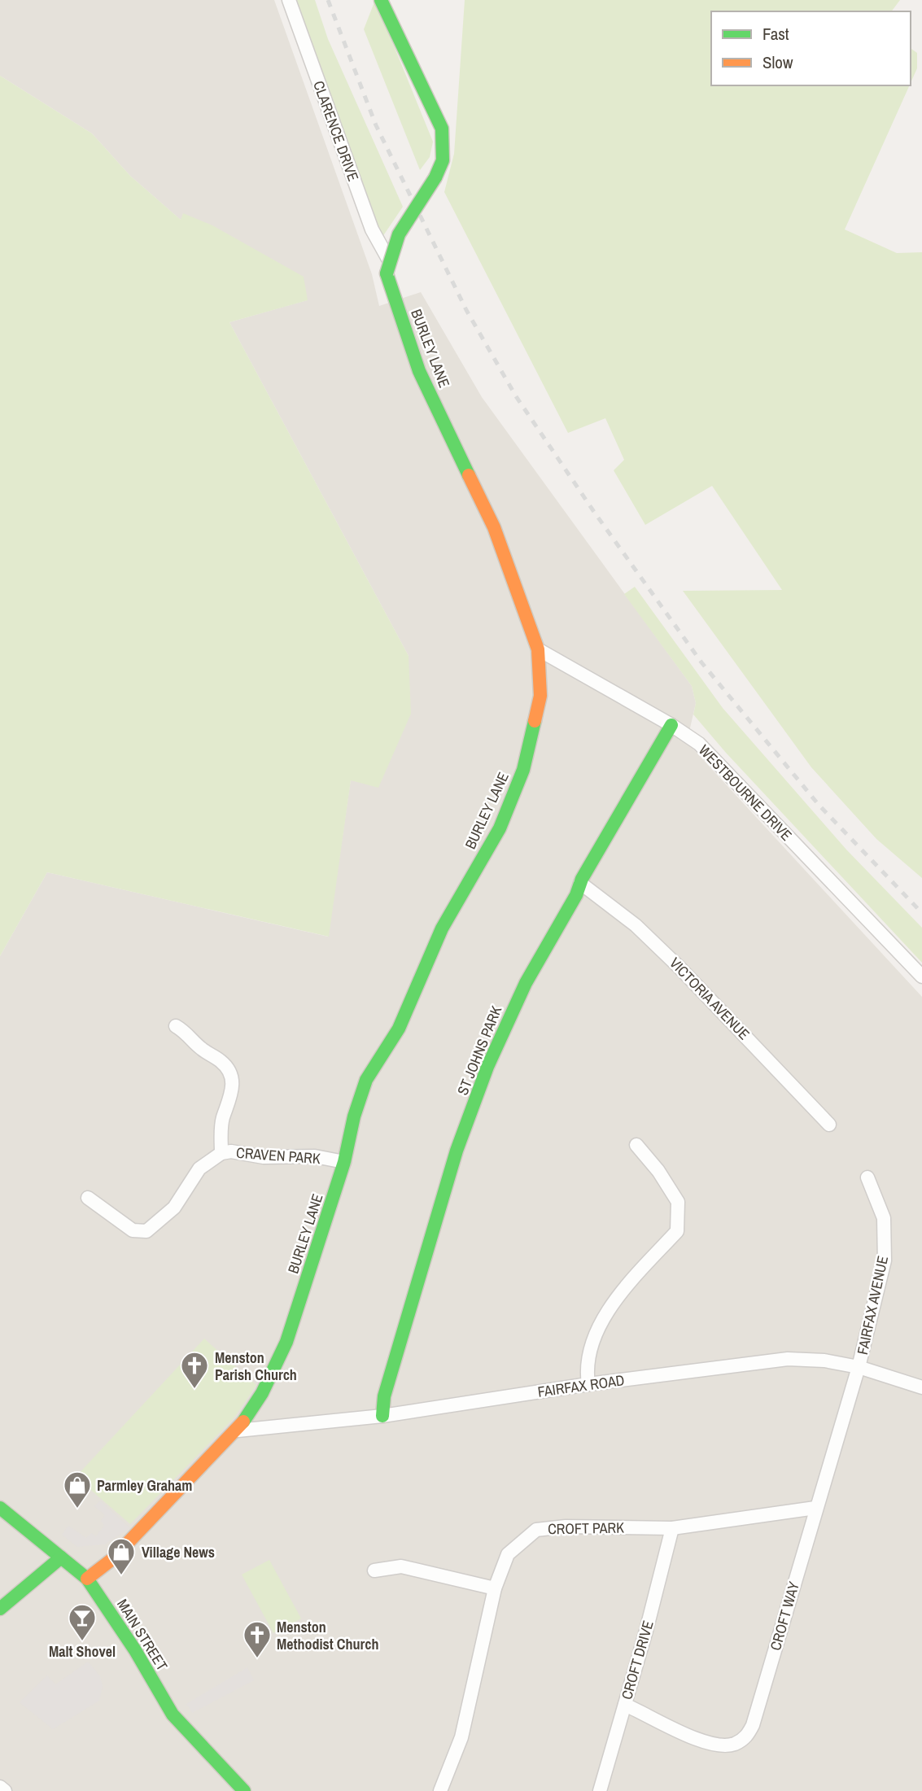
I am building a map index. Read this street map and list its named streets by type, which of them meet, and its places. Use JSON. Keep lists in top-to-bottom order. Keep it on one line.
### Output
{"streets":{"street":["CLARENCE DRIVE","BURLEY LANE","WESTBOURNE DRIVE","VICTORIA AVENUE","ST JOHNS PARK","CRAVEN PARK","FAIRFAX AVENUE","FAIRFAX ROAD","CROFT PARK","CROFT WAY","MAIN STREET","CROFT DRIVE"]},"crossings":[["CLARENCE DRIVE","BURLEY LANE"],["BURLEY LANE","WESTBOURNE DRIVE"],["BURLEY LANE","CRAVEN PARK"],["BURLEY LANE","FAIRFAX ROAD"],["BURLEY LANE","MAIN STREET"],["WESTBOURNE DRIVE","ST JOHNS PARK"],["VICTORIA AVENUE","ST JOHNS PARK"],["ST JOHNS PARK","FAIRFAX ROAD"],["FAIRFAX AVENUE","FAIRFAX ROAD"],["FAIRFAX AVENUE","CROFT WAY"],["FAIRFAX ROAD","CROFT WAY"],["CROFT PARK","CROFT WAY"],["CROFT PARK","CROFT DRIVE"],["CROFT WAY","CROFT DRIVE"]],"places":{"church":["Menston Parish Church","Menston Methodist Church"],"shop":["Parmley Graham","Village News"],"bar":["Malt Shovel"]},"legend":["Fast","Slow"]}
